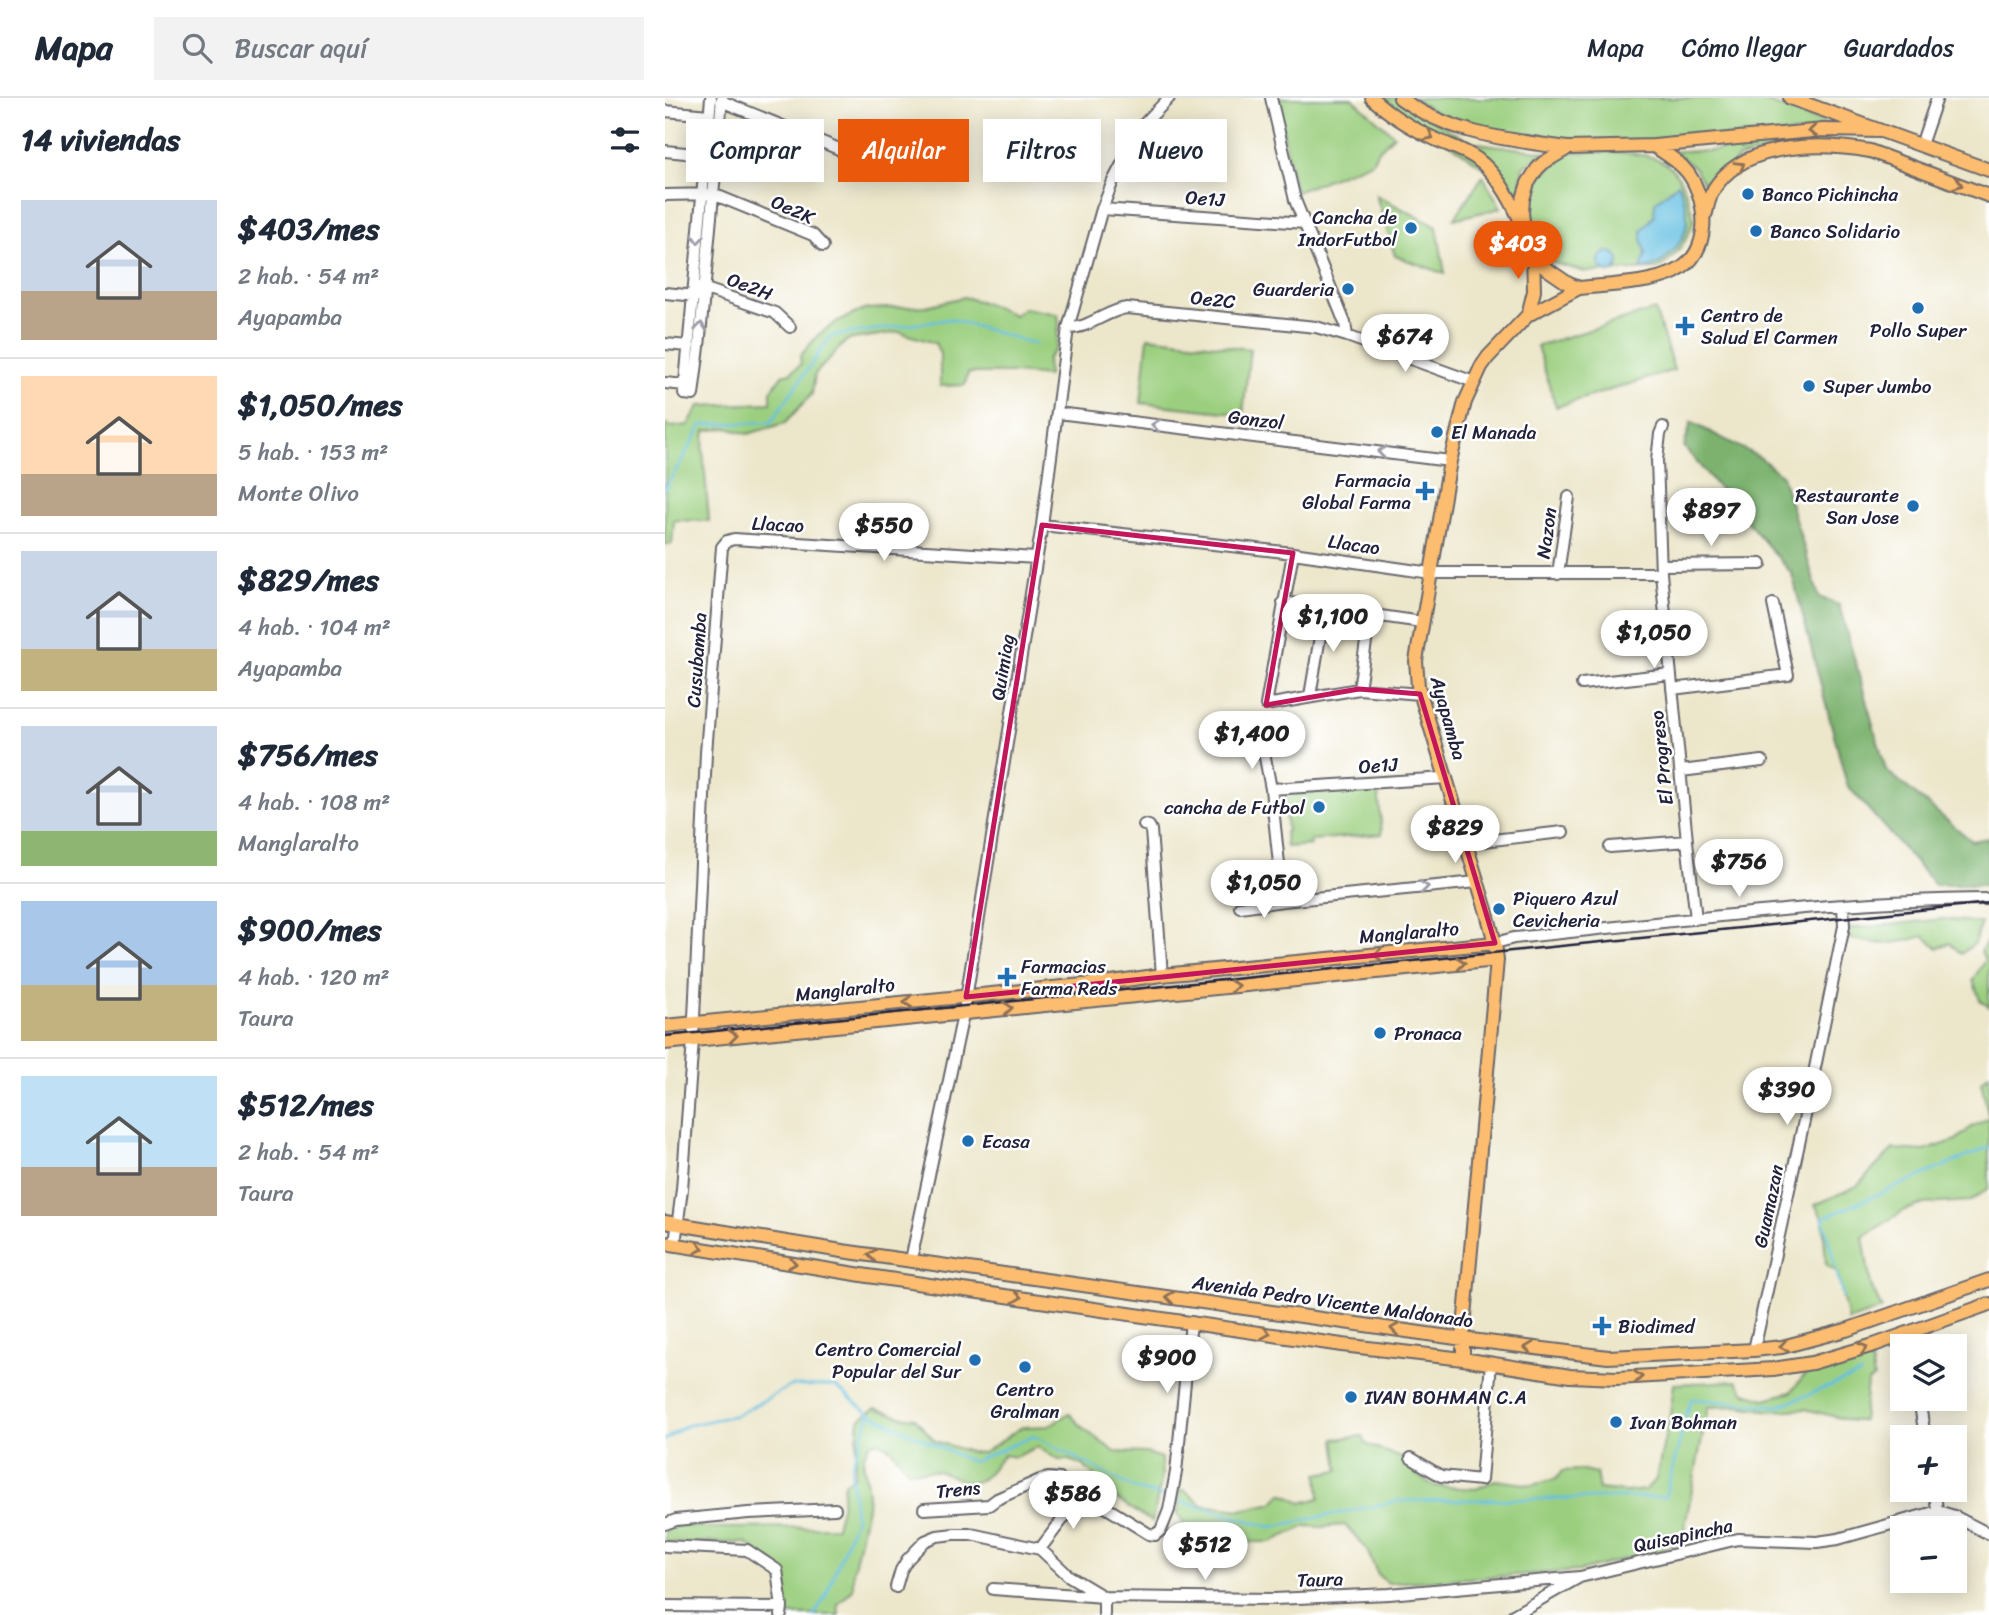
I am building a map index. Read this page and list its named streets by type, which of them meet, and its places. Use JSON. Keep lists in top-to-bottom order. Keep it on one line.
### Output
{"streets":{"main road":["Ayapamba","Manglaralto","Avenida Pedro Vicente Maldonado"],"street":["Oe1J","Oe2K","Oe2H","Oe2C","Gonzol","Llacao","Nazon","Cusubamba","Quimiag","El Progreso","Guamazan","Trens","Quisapincha","Taura"]},"crossings":[["Oe1J","Quimiag"],["Oe1J","Ayapamba"],["Oe2C","Quimiag"],["Oe2C","Ayapamba"],["Gonzol","Quimiag"],["Gonzol","Ayapamba"],["Llacao","Nazon"],["Llacao","Cusubamba"],["Llacao","Quimiag"],["Llacao","Ayapamba"],["Llacao","El Progreso"],["Cusubamba","Manglaralto"],["Cusubamba","Avenida Pedro Vicente Maldonado"],["Quimiag","Manglaralto"],["Quimiag","Avenida Pedro Vicente Maldonado"],["Ayapamba","Manglaralto"],["Ayapamba","Avenida Pedro Vicente Maldonado"],["El Progreso","Manglaralto"],["Manglaralto","Guamazan"],["Guamazan","Avenida Pedro Vicente Maldonado"],["Avenida Pedro Vicente Maldonado","Trens"],["Quisapincha","Taura"]],"one_way":["Gonzol"],"places":{"other":["Banco Pichincha","Cancha de IndorFutbol","Banco Solidario","Guarderia","Pollo Super","Super Jumbo","El Manada","Restaurante San Jose","cancha de Futbol","Piquero Azul Cevicheria","Pronaca","Ecasa","Centro Comercial Popular del Sur","Centro Gralman","IVAN BOHMAN C.A","Ivan Bohman"],"health":["Centro de Salud El Carmen","Farmacia Global Farma","Farmacias Farma Reds","Biodimed"]},"page":{"header":"Mapa","search":"Buscar aquí","nav":["Mapa","Cómo llegar","Guardados"],"heading":"14 viviendas","chip":["Comprar","Alquilar","Filtros","Nuevo"],"list":[{"name":"$403/mes","note":"2 hab. · 54 m² · Ayapamba"},{"name":"$1,050/mes","note":"5 hab. · 153 m² · Monte Olivo"},{"name":"$829/mes","note":"4 hab. · 104 m² · Ayapamba"},{"name":"$756/mes","note":"4 hab. · 108 m² · Manglaralto"},{"name":"$900/mes","note":"4 hab. · 120 m² · Taura"},{"name":"$512/mes","note":"2 hab. · 54 m² · Taura"}],"price":["$403","$674","$897","$550","$1,100","$1,050","$1,400","$829","$756","$1,050","$390","$900","$586","$512"],"map_buttons":["+","−"]}}
